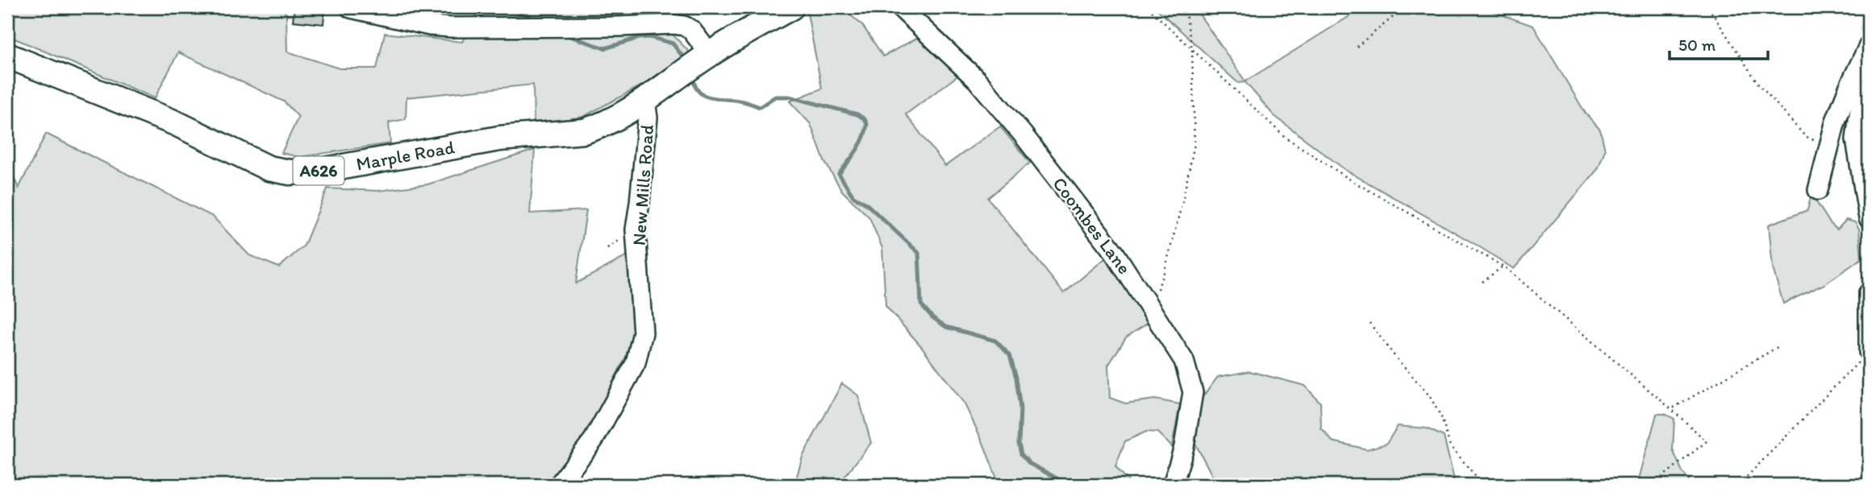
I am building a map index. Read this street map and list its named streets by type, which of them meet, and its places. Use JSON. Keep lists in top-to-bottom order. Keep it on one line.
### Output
{"streets":{"main road":["Marple Road","A626"],"street":["New Mills Road","Coombes Lane"]},"crossings":[["Marple Road","New Mills Road"]],"scale_bar":"50 m"}
